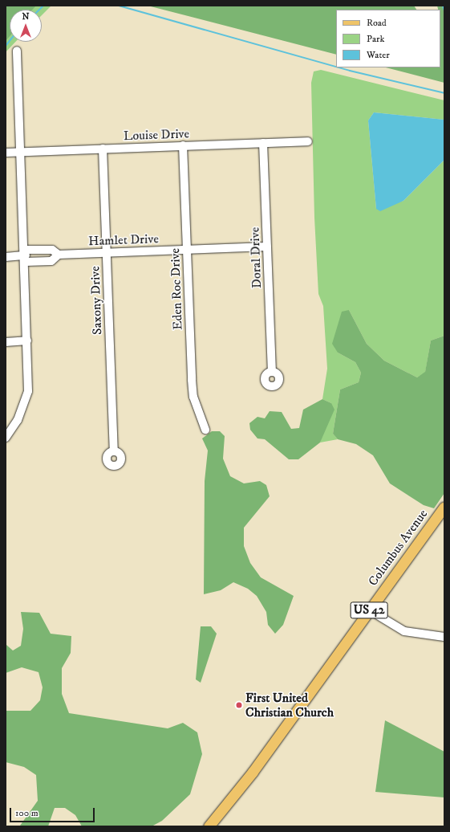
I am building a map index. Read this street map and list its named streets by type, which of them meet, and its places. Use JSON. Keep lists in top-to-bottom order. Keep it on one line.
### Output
{"streets":{"main road":["Columbus Avenue","US 42"],"street":["Louise Drive","Hamlet Drive","Doral Drive","Eden Roc Drive","Saxony Drive"]},"crossings":[["Louise Drive","Doral Drive"],["Louise Drive","Eden Roc Drive"],["Louise Drive","Saxony Drive"],["Hamlet Drive","Doral Drive"],["Hamlet Drive","Eden Roc Drive"],["Hamlet Drive","Saxony Drive"]],"places":["First United Christian Church"],"legend":["Road","Park","Water"],"scale_bar":"100 m","north":"top"}
